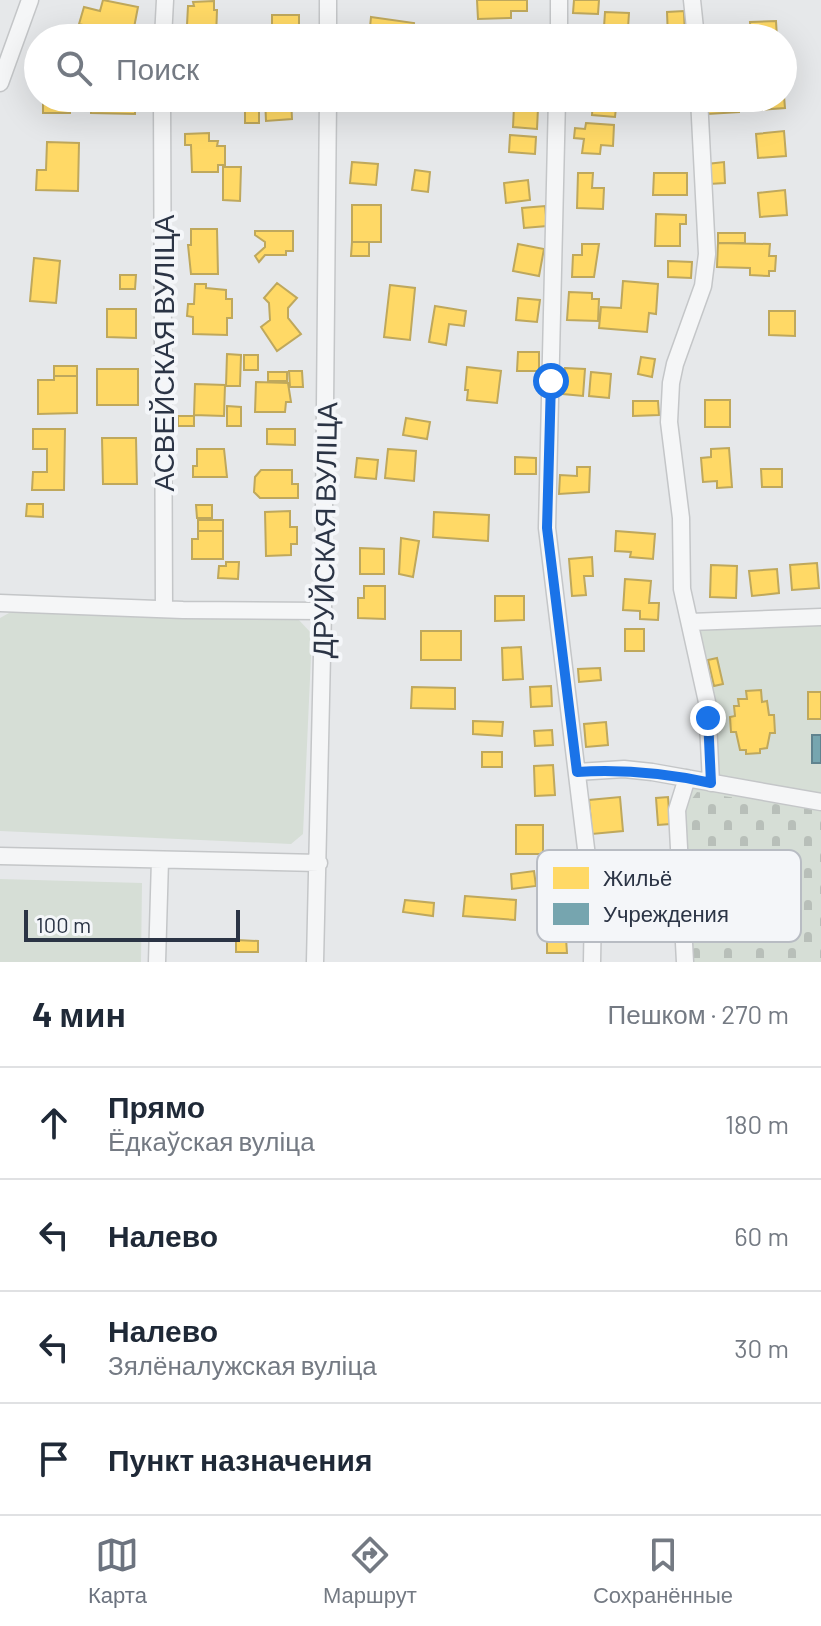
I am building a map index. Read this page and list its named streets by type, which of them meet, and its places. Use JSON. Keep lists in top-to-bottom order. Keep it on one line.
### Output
{"streets":{"street":["АСВЕЙСКАЯ ВУЛІЦА","ДРУЙСКАЯ ВУЛІЦА"]},"legend":["Жильё","Учреждения"],"scale_bar":"100 m","page":{"search":"Поиск","scale":"100 m","heading":["4 мин","Пешком · 270 m"],"list":[["Прямо","Ёдкаўская вуліца","180 m"],["Налево","60 m"],["Налево","Зялёналужская вуліца","30 m"],"Пункт назначения"],"nav":["Карта","Маршрут","Сохранённые"]}}
